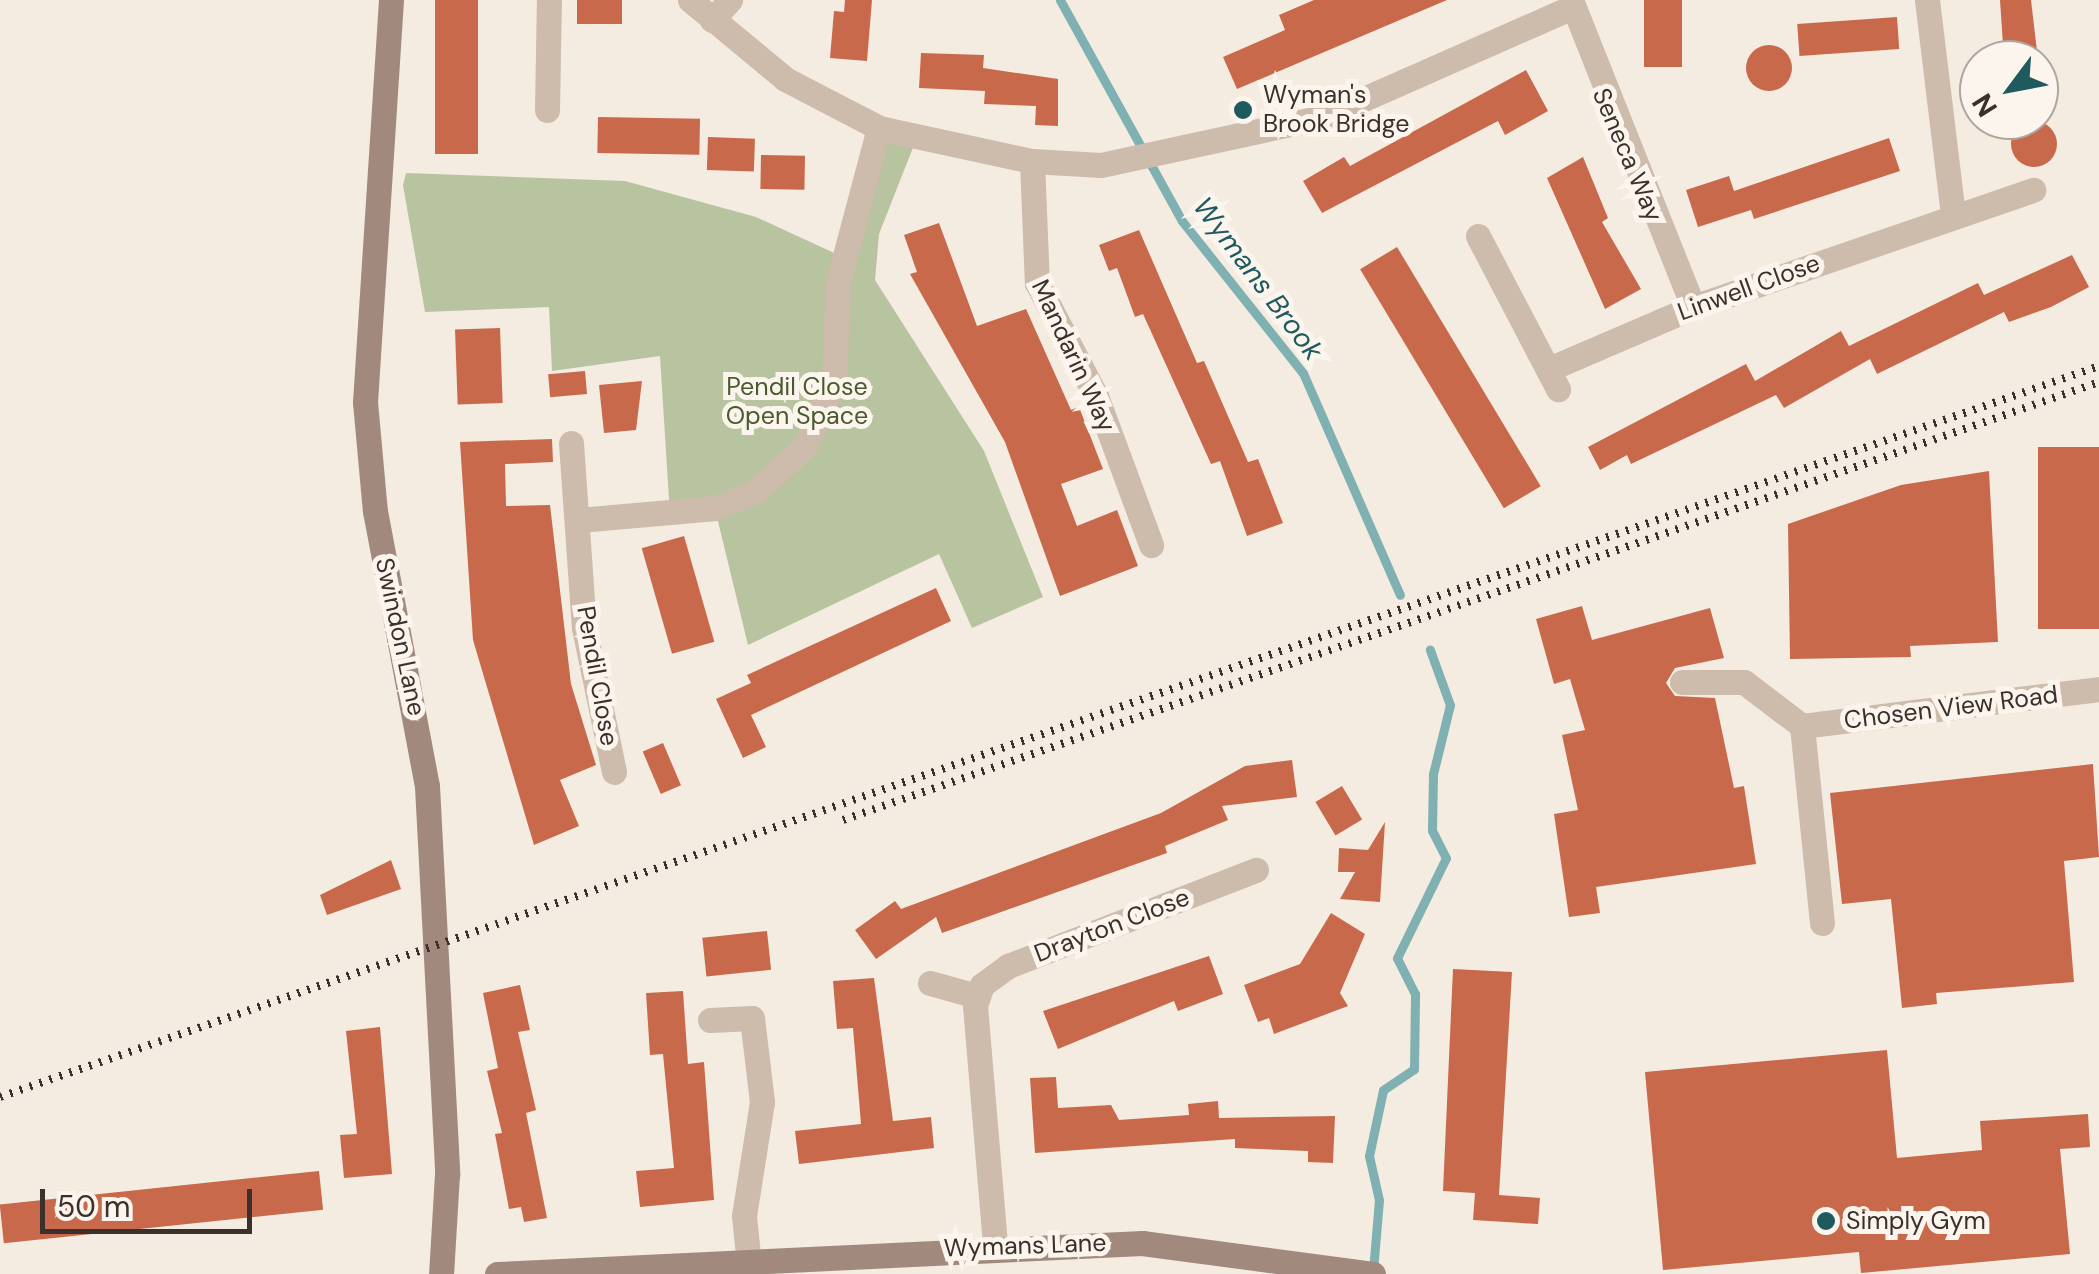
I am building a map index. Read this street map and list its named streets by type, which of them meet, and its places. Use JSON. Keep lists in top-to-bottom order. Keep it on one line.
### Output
{"streets":{"street":["Seneca Way","Linwell Close","Mandarin Way","Swindon Lane","Pendil Close","Chosen View Road","Drayton Close","Wymans Lane"]},"crossings":[["Seneca Way","Linwell Close"]],"water":["Wymans Brook"],"parks":["Pendil Close Open Space"],"places":["Wyman's Brook Bridge","Simply Gym"],"scale_bar":"50 m","north":"bottom left"}
